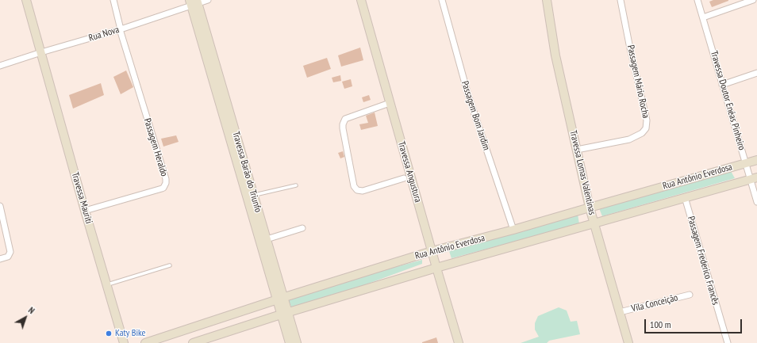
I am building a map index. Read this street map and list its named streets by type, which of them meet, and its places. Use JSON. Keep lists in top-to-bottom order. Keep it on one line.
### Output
{"streets":{"street":["Rua Nova","Passagem Mário Rocha","Travessa Doutor Enéas Pinheiro","Passagem Bom Jardim","Passagem Heraldo","Travessa Barão do Triunfo","Travessa Angustura","Travessa Lomas Valentinas","Rua Antônio Everdosa","Travessa Mauriti","Passagem Frederico Francês","Vila Conceição"]},"crossings":[["Rua Nova","Passagem Heraldo"],["Rua Nova","Travessa Barão do Triunfo"],["Rua Nova","Travessa Mauriti"],["Passagem Mário Rocha","Travessa Lomas Valentinas"],["Travessa Doutor Enéas Pinheiro","Rua Antônio Everdosa"],["Passagem Bom Jardim","Rua Antônio Everdosa"],["Passagem Heraldo","Travessa Mauriti"],["Travessa Barão do Triunfo","Rua Antônio Everdosa"],["Travessa Angustura","Rua Antônio Everdosa"],["Travessa Lomas Valentinas","Rua Antônio Everdosa"],["Travessa Lomas Valentinas","Vila Conceição"],["Rua Antônio Everdosa","Passagem Frederico Francês"]],"places":["Katy Bike"],"scale_bar":"100 m","north":"top right"}
